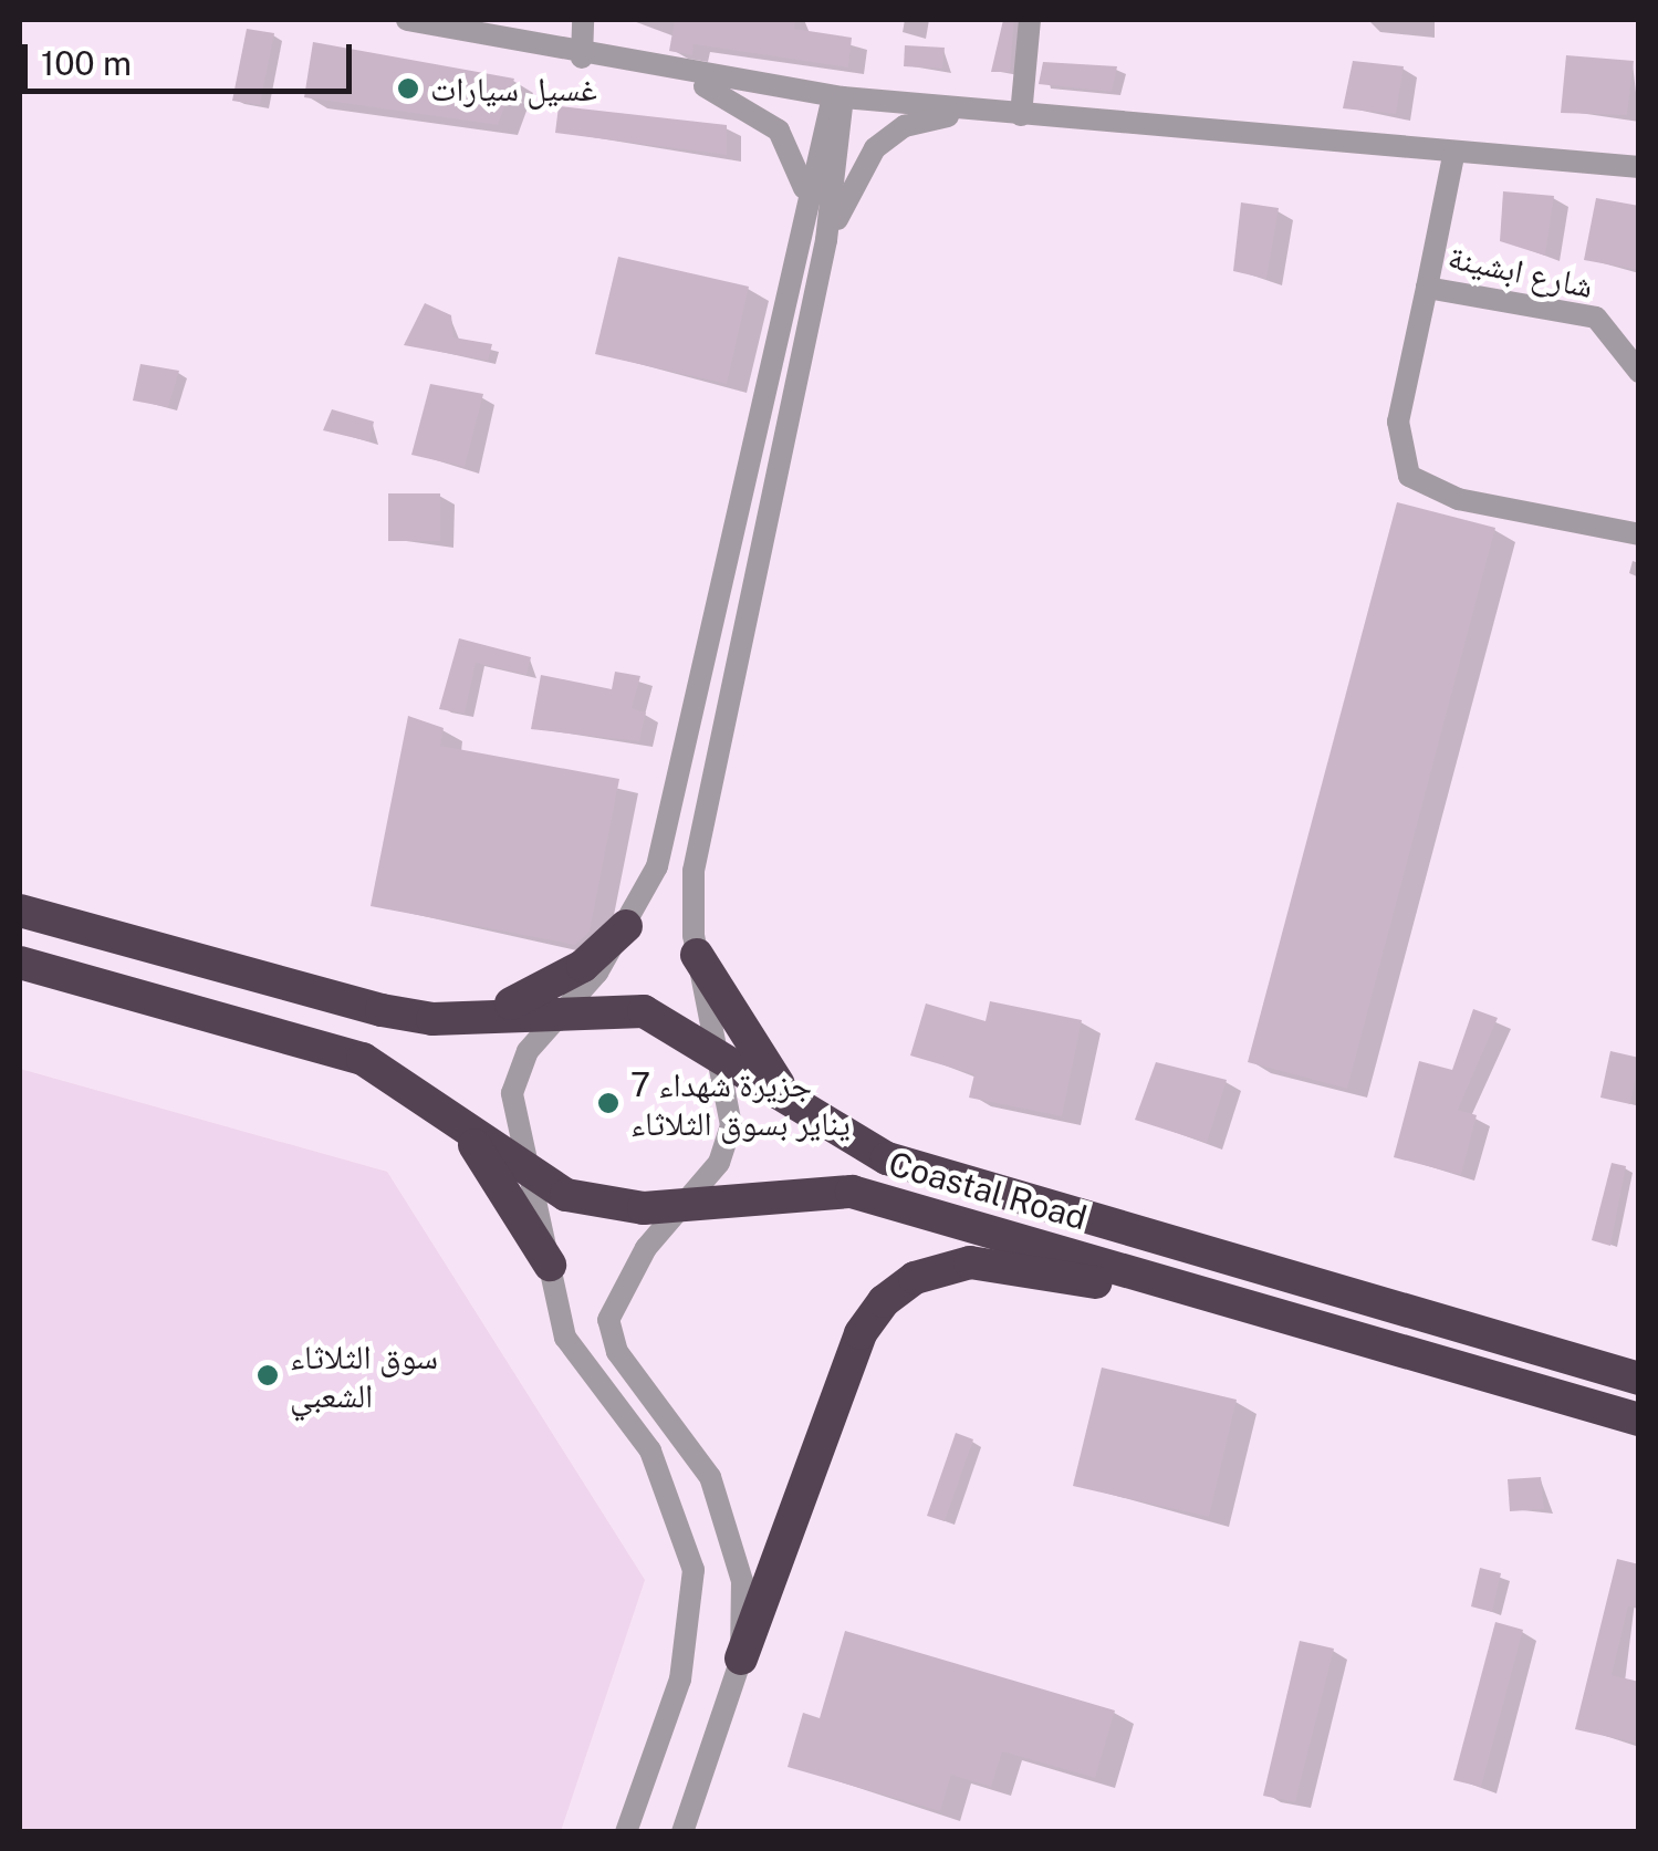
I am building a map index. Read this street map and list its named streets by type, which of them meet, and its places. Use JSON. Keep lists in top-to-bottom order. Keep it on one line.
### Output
{"streets":{"highway":["Coastal Road"],"street":["شارع ابشينة"]},"places":["غسيل سيارات","جزيرة شهداء 7 يناير بسوق الثلاثاء","سوق الثلاثاء الشعبي"],"scale_bar":"100 m"}
